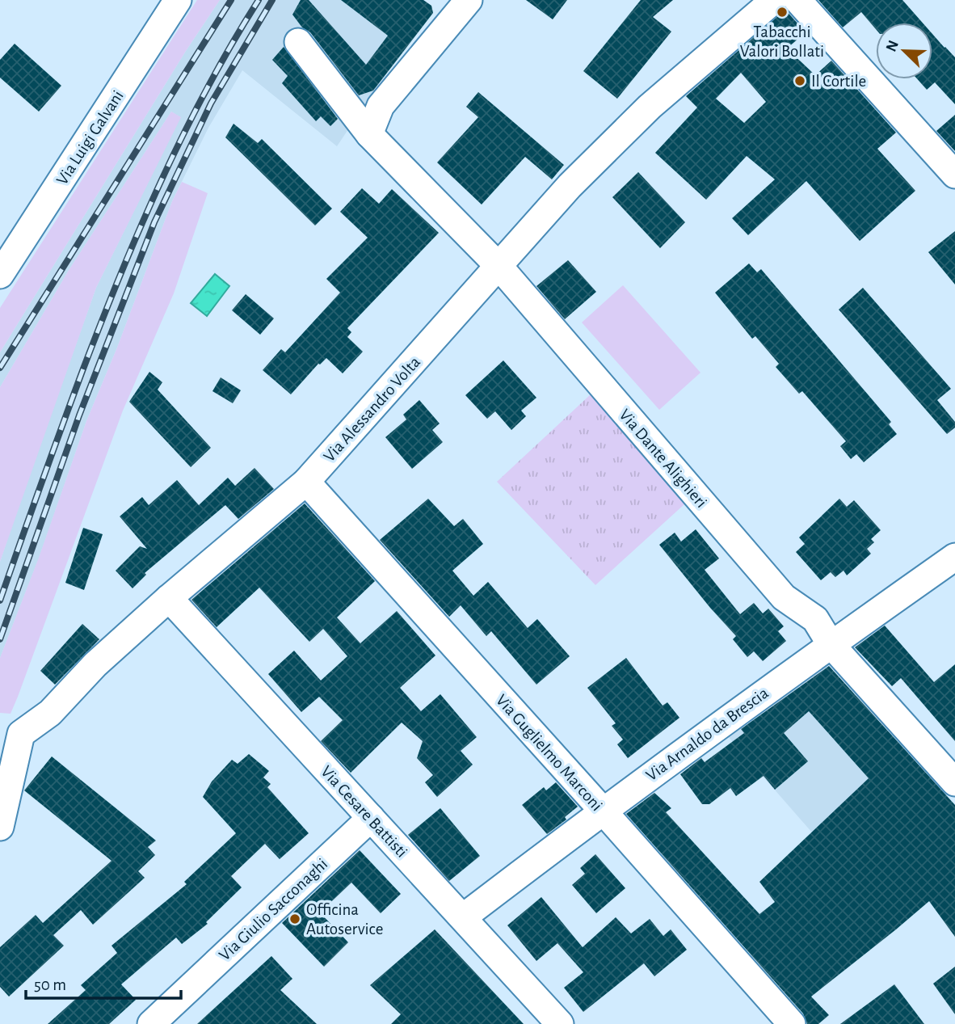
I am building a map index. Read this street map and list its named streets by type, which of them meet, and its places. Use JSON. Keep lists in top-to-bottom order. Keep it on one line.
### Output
{"streets":{"street":["Via Luigi Galvani","Via Alessandro Volta","Via Dante Alighieri","Via Arnaldo da Brescia","Via Guglielmo Marconi","Via Cesare Battisti","Via Giulio Sacconaghi"]},"crossings":[["Via Alessandro Volta","Via Dante Alighieri"],["Via Alessandro Volta","Via Guglielmo Marconi"],["Via Alessandro Volta","Via Cesare Battisti"],["Via Dante Alighieri","Via Arnaldo da Brescia"],["Via Arnaldo da Brescia","Via Guglielmo Marconi"],["Via Arnaldo da Brescia","Via Cesare Battisti"],["Via Cesare Battisti","Via Giulio Sacconaghi"]],"places":["Tabacchi Valori Bollati","Il Cortile","Officina Autoservice"],"scale_bar":"50 m","north":"top left"}
